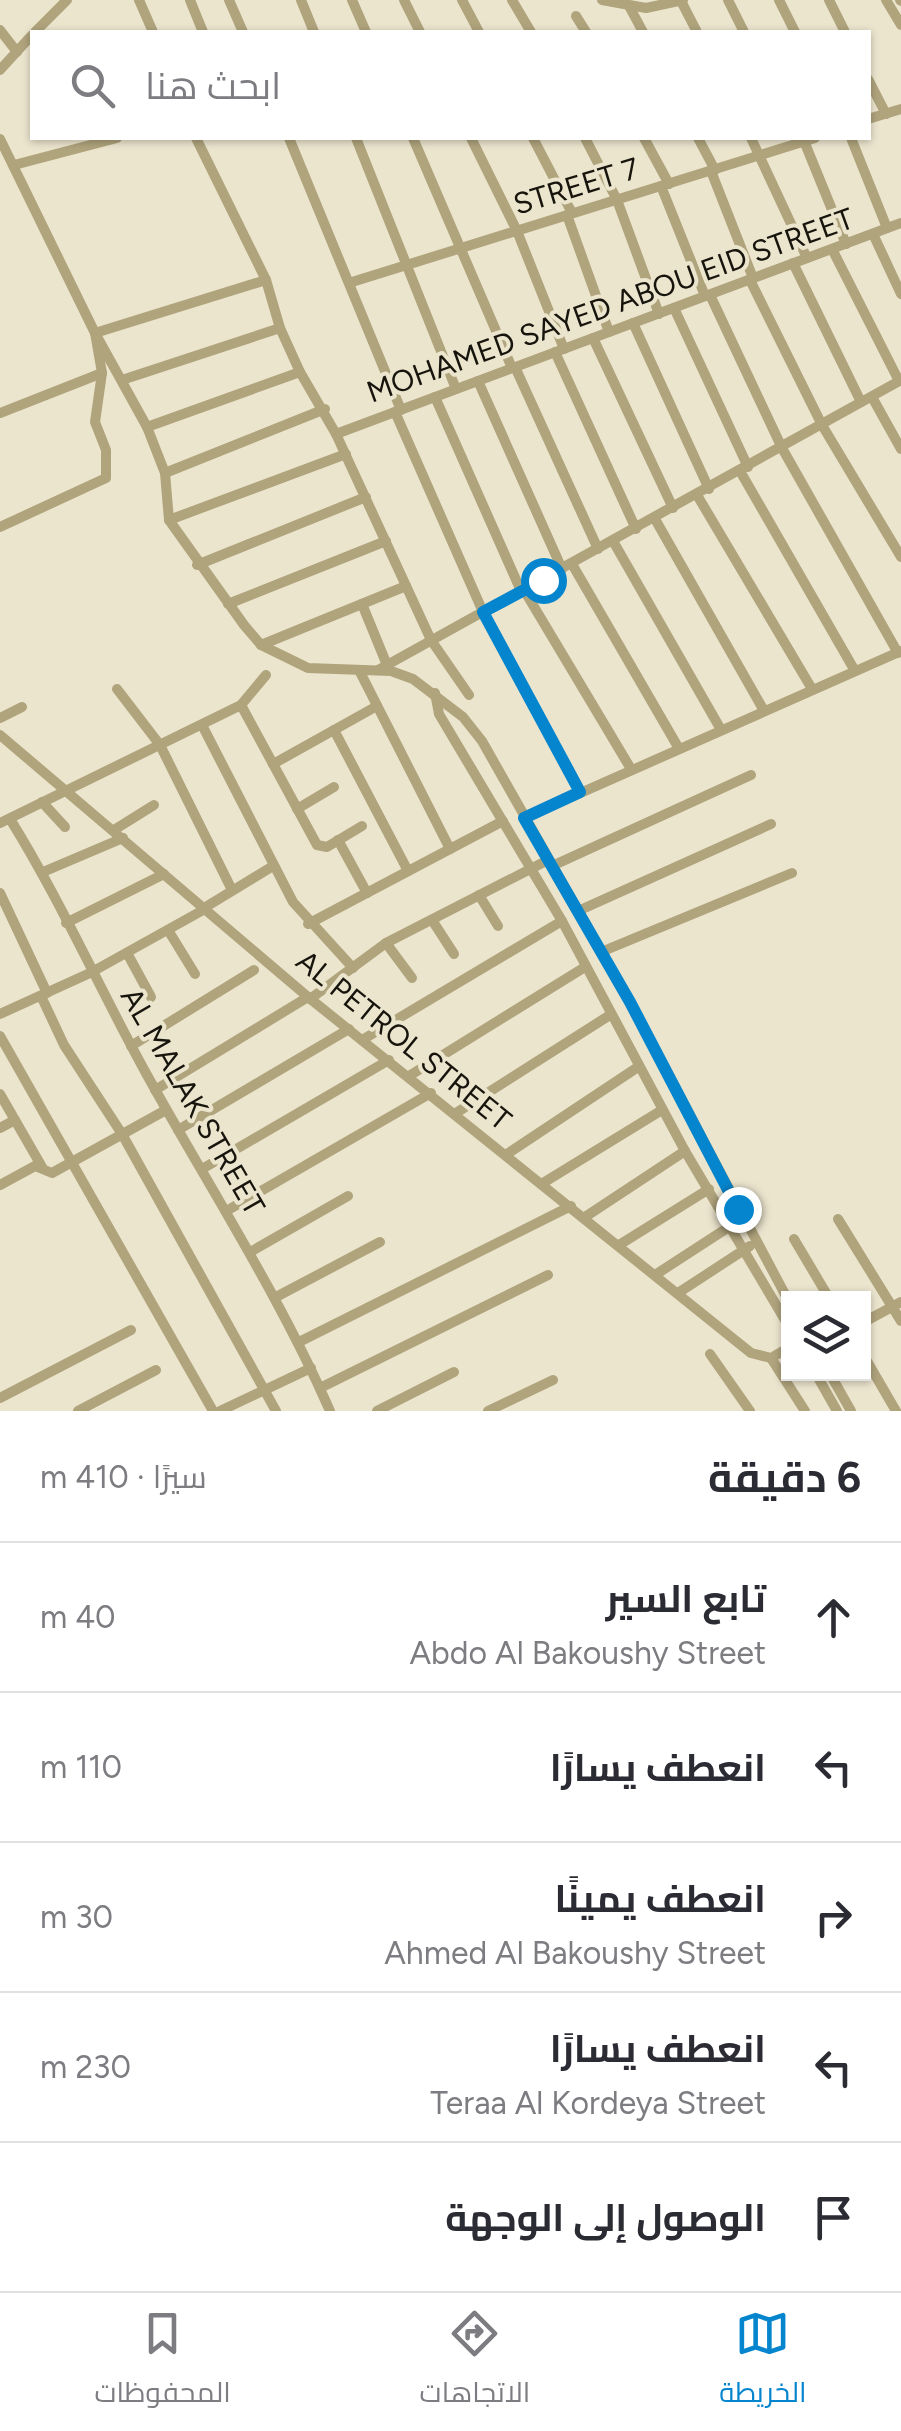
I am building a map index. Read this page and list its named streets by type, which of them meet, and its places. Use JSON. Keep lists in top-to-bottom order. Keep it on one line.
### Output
{"streets":{"street":["STREET 7","MOHAMED SAYED ABOU EID STREET","AL PETROL STREET","AL MALAK STREET"]},"page":{"search":"ابحث هنا","heading":["6 دقيقة","سيرًا · 410 m"],"list":[["تابع السير","Abdo Al Bakoushy Street","40 m"],["انعطف يسارًا","110 m"],["انعطف يمينًا","Ahmed Al Bakoushy Street","30 m"],["انعطف يسارًا","Teraa Al Kordeya Street","230 m"],"الوصول إلى الوجهة"],"nav":["الخريطة","الاتجاهات","المحفوظات"]}}
